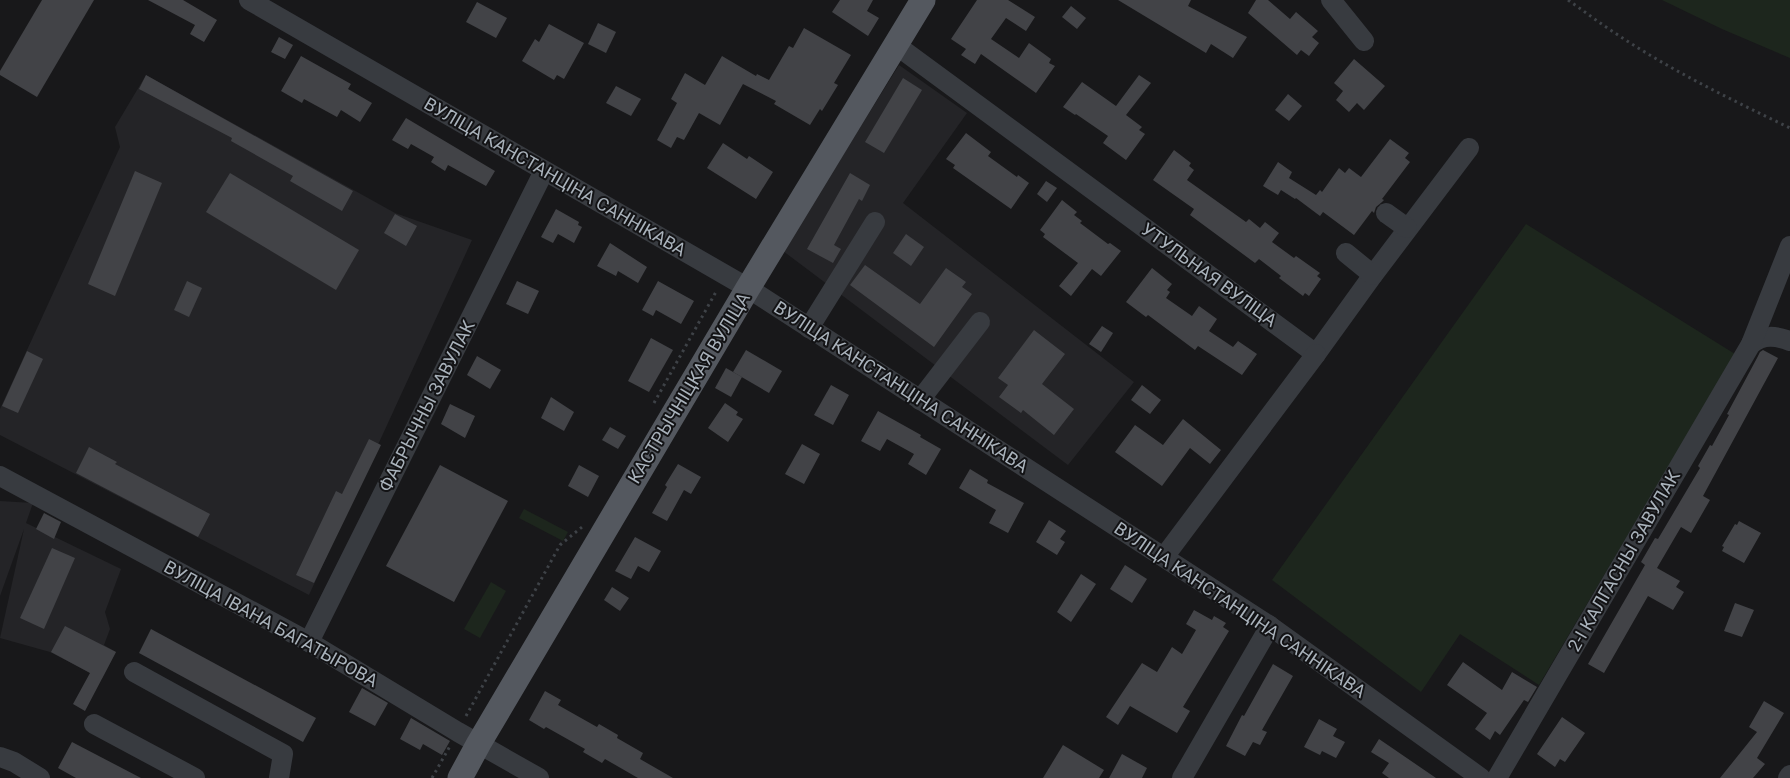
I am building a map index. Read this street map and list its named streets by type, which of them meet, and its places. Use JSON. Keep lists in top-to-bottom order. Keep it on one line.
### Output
{"streets":{"main road":["КАСТРЫЧНІЦКАЯ ВУЛІЦА"],"street":["ВУЛІЦА КАНСТАНЦІНА САННІКАВА","УТУЛЬНАЯ ВУЛІЦА","ФАБРЫЧНЫ ЗАВУЛАК","2-І КАЛГАСНЫ ЗАВУЛАК","ВУЛІЦА ІВАНА БАГАТЫРОВА"]},"crossings":[["ВУЛІЦА КАНСТАНЦІНА САННІКАВА","КАСТРЫЧНІЦКАЯ ВУЛІЦА"],["ВУЛІЦА КАНСТАНЦІНА САННІКАВА","ФАБРЫЧНЫ ЗАВУЛАК"],["УТУЛЬНАЯ ВУЛІЦА","КАСТРЫЧНІЦКАЯ ВУЛІЦА"],["КАСТРЫЧНІЦКАЯ ВУЛІЦА","ВУЛІЦА ІВАНА БАГАТЫРОВА"],["ФАБРЫЧНЫ ЗАВУЛАК","ВУЛІЦА ІВАНА БАГАТЫРОВА"]]}
